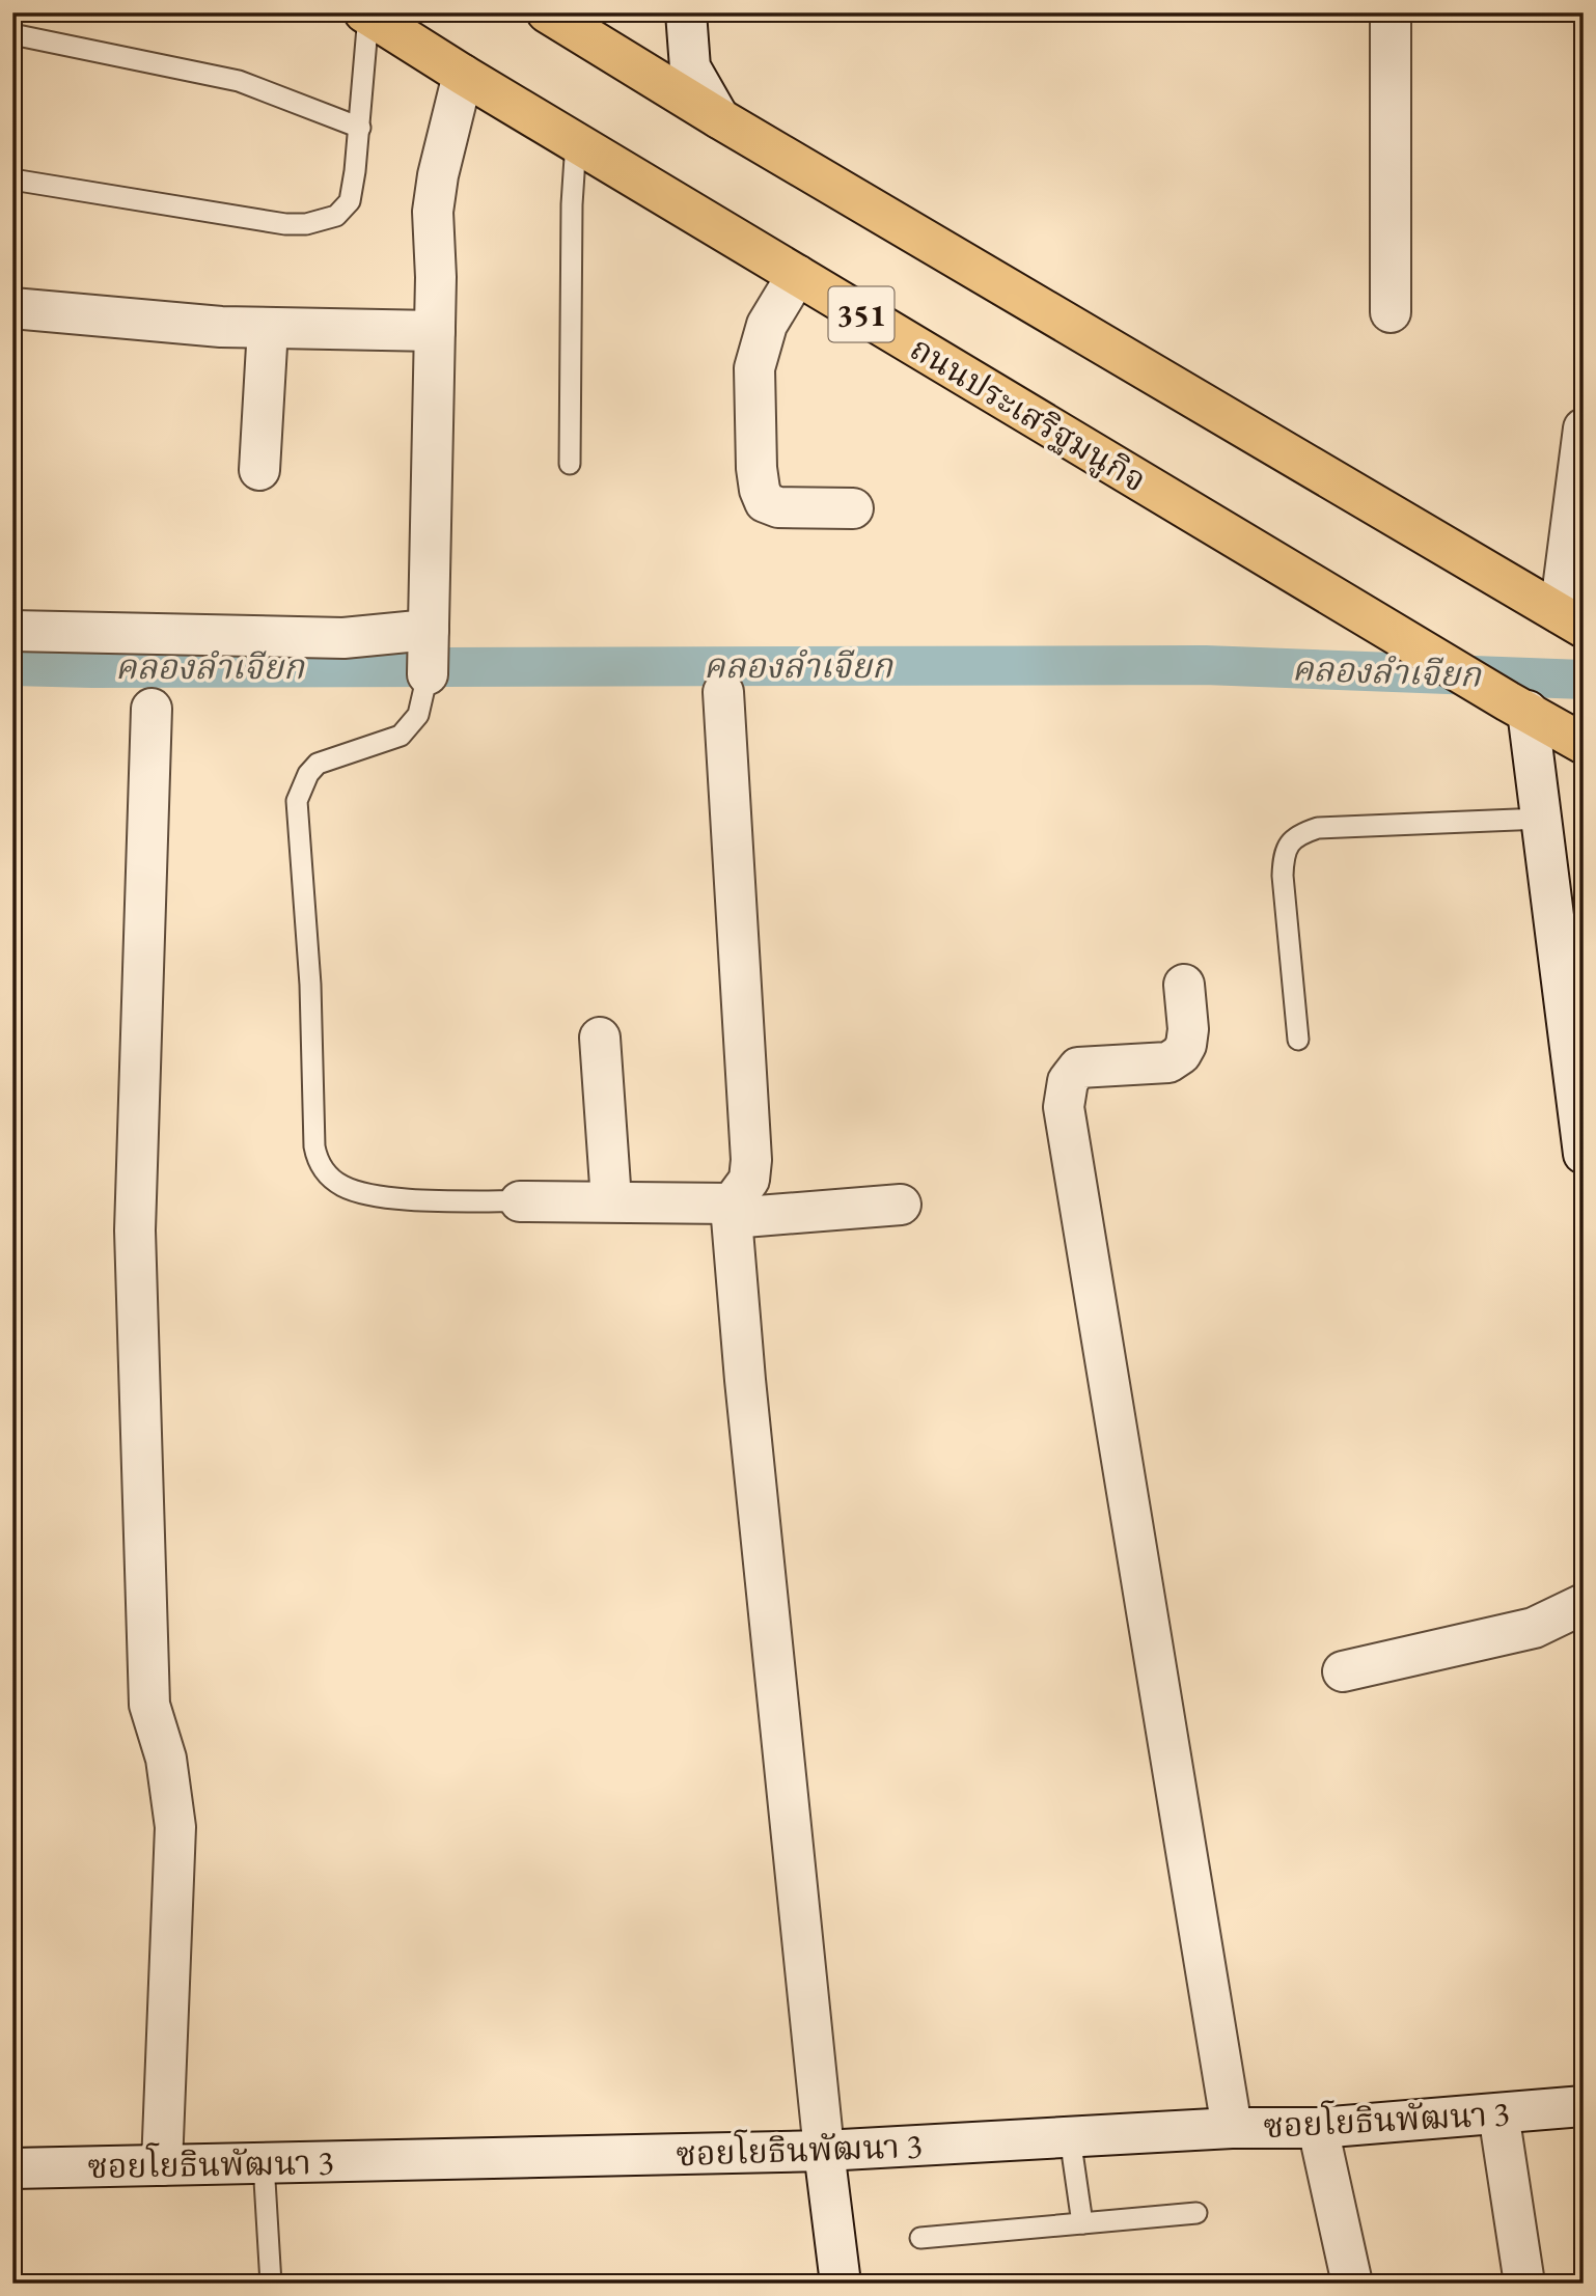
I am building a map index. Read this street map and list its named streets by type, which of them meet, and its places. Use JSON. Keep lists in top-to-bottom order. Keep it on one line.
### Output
{"streets":{"main road":["351","ถนนประเสริฐมนูกิจ"],"street":["ซอยโยธินพัฒนา 3"]},"water":["คลองลำเจียก"]}
